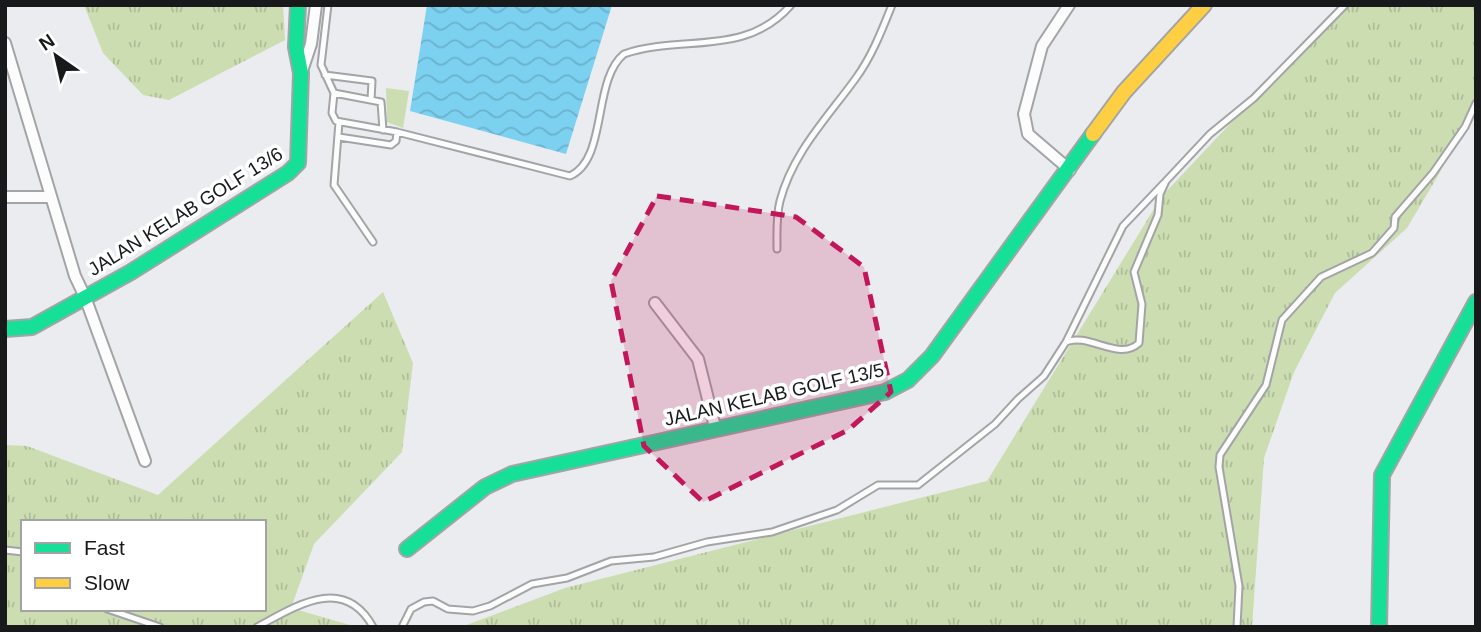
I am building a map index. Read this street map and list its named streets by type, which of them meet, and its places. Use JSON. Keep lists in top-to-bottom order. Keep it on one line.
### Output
{"streets":{"street":["JALAN KELAB GOLF 13/6","JALAN KELAB GOLF 13/5"]},"legend":["Fast","Slow"],"north":"top left"}
